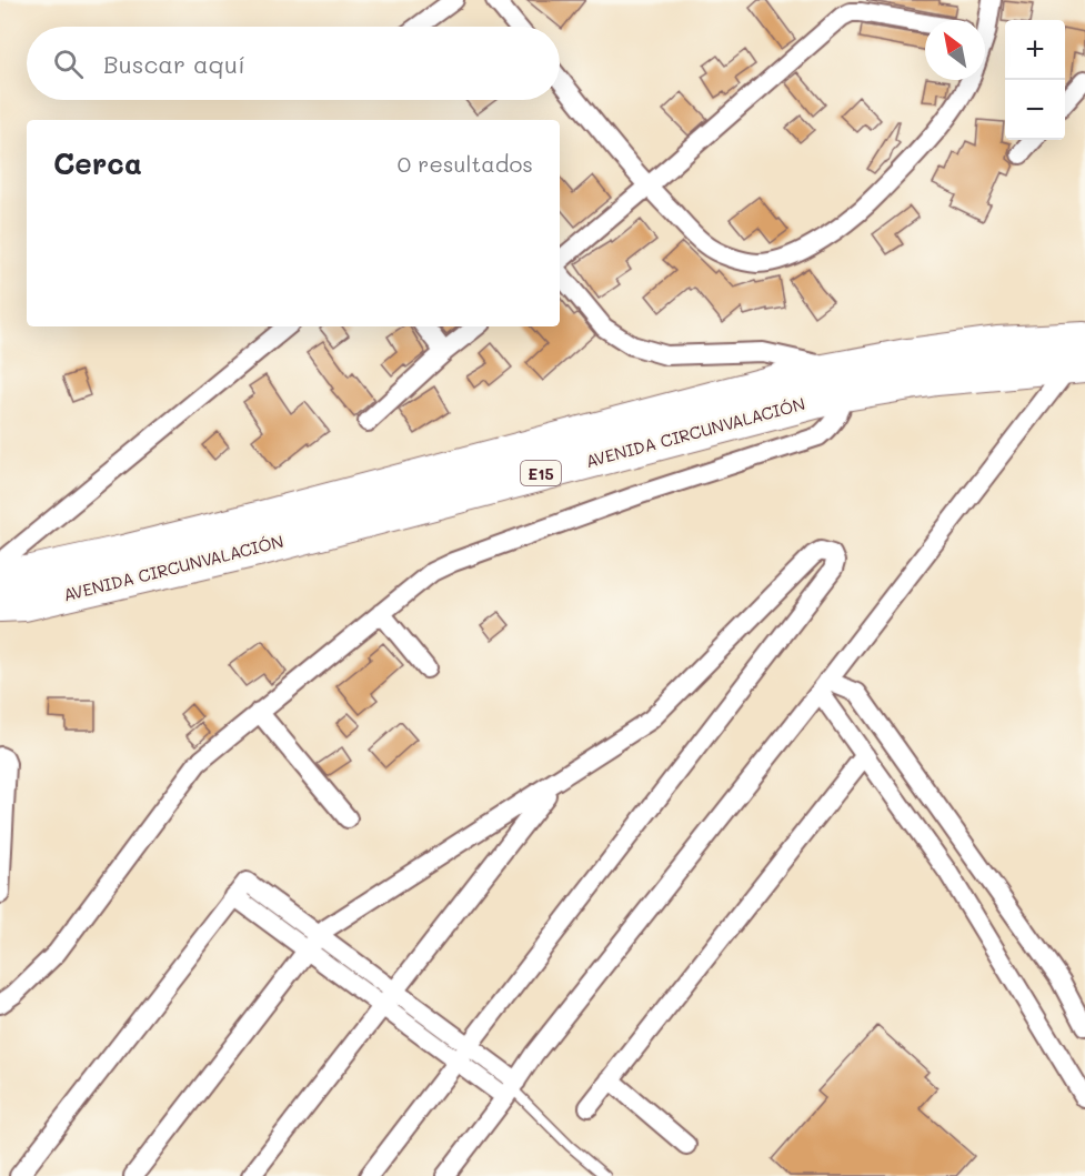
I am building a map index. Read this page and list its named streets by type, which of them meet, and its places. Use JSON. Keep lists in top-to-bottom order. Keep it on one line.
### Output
{"streets":{"highway":["AVENIDA CIRCUNVALACIÓN","E15"]},"north":"top left","page":{"map_buttons":["+","−"],"search":"Buscar aquí","heading":["Cerca","0 resultados"]}}
